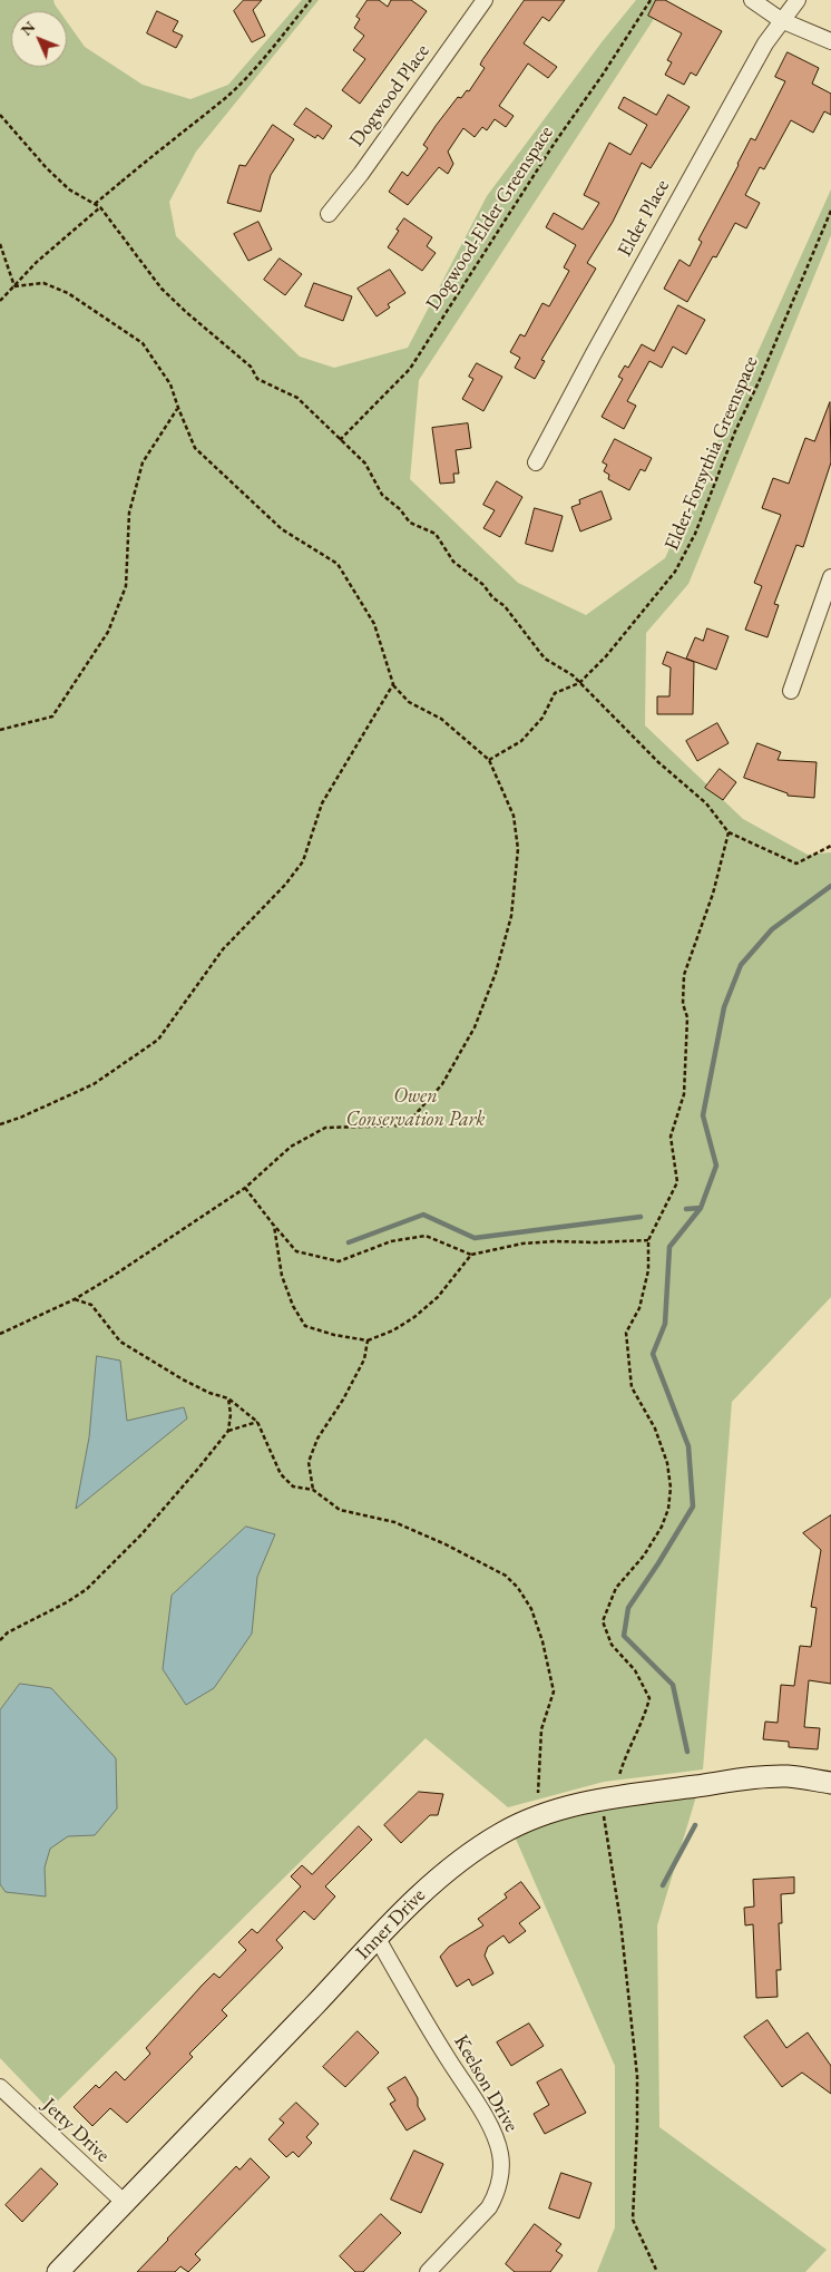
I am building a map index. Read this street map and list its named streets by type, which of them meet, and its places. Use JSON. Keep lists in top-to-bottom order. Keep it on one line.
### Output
{"streets":{"street":["Dogwood Place","Elder Place","Inner Drive","Keelson Drive","Jetty Drive"],"path":["Dogwood-Elder Greenspace","Elder-Forsythia Greenspace"]},"crossings":[["Inner Drive","Keelson Drive"],["Inner Drive","Jetty Drive"]],"parks":["Owen Conservation Park"],"north":"top left"}
